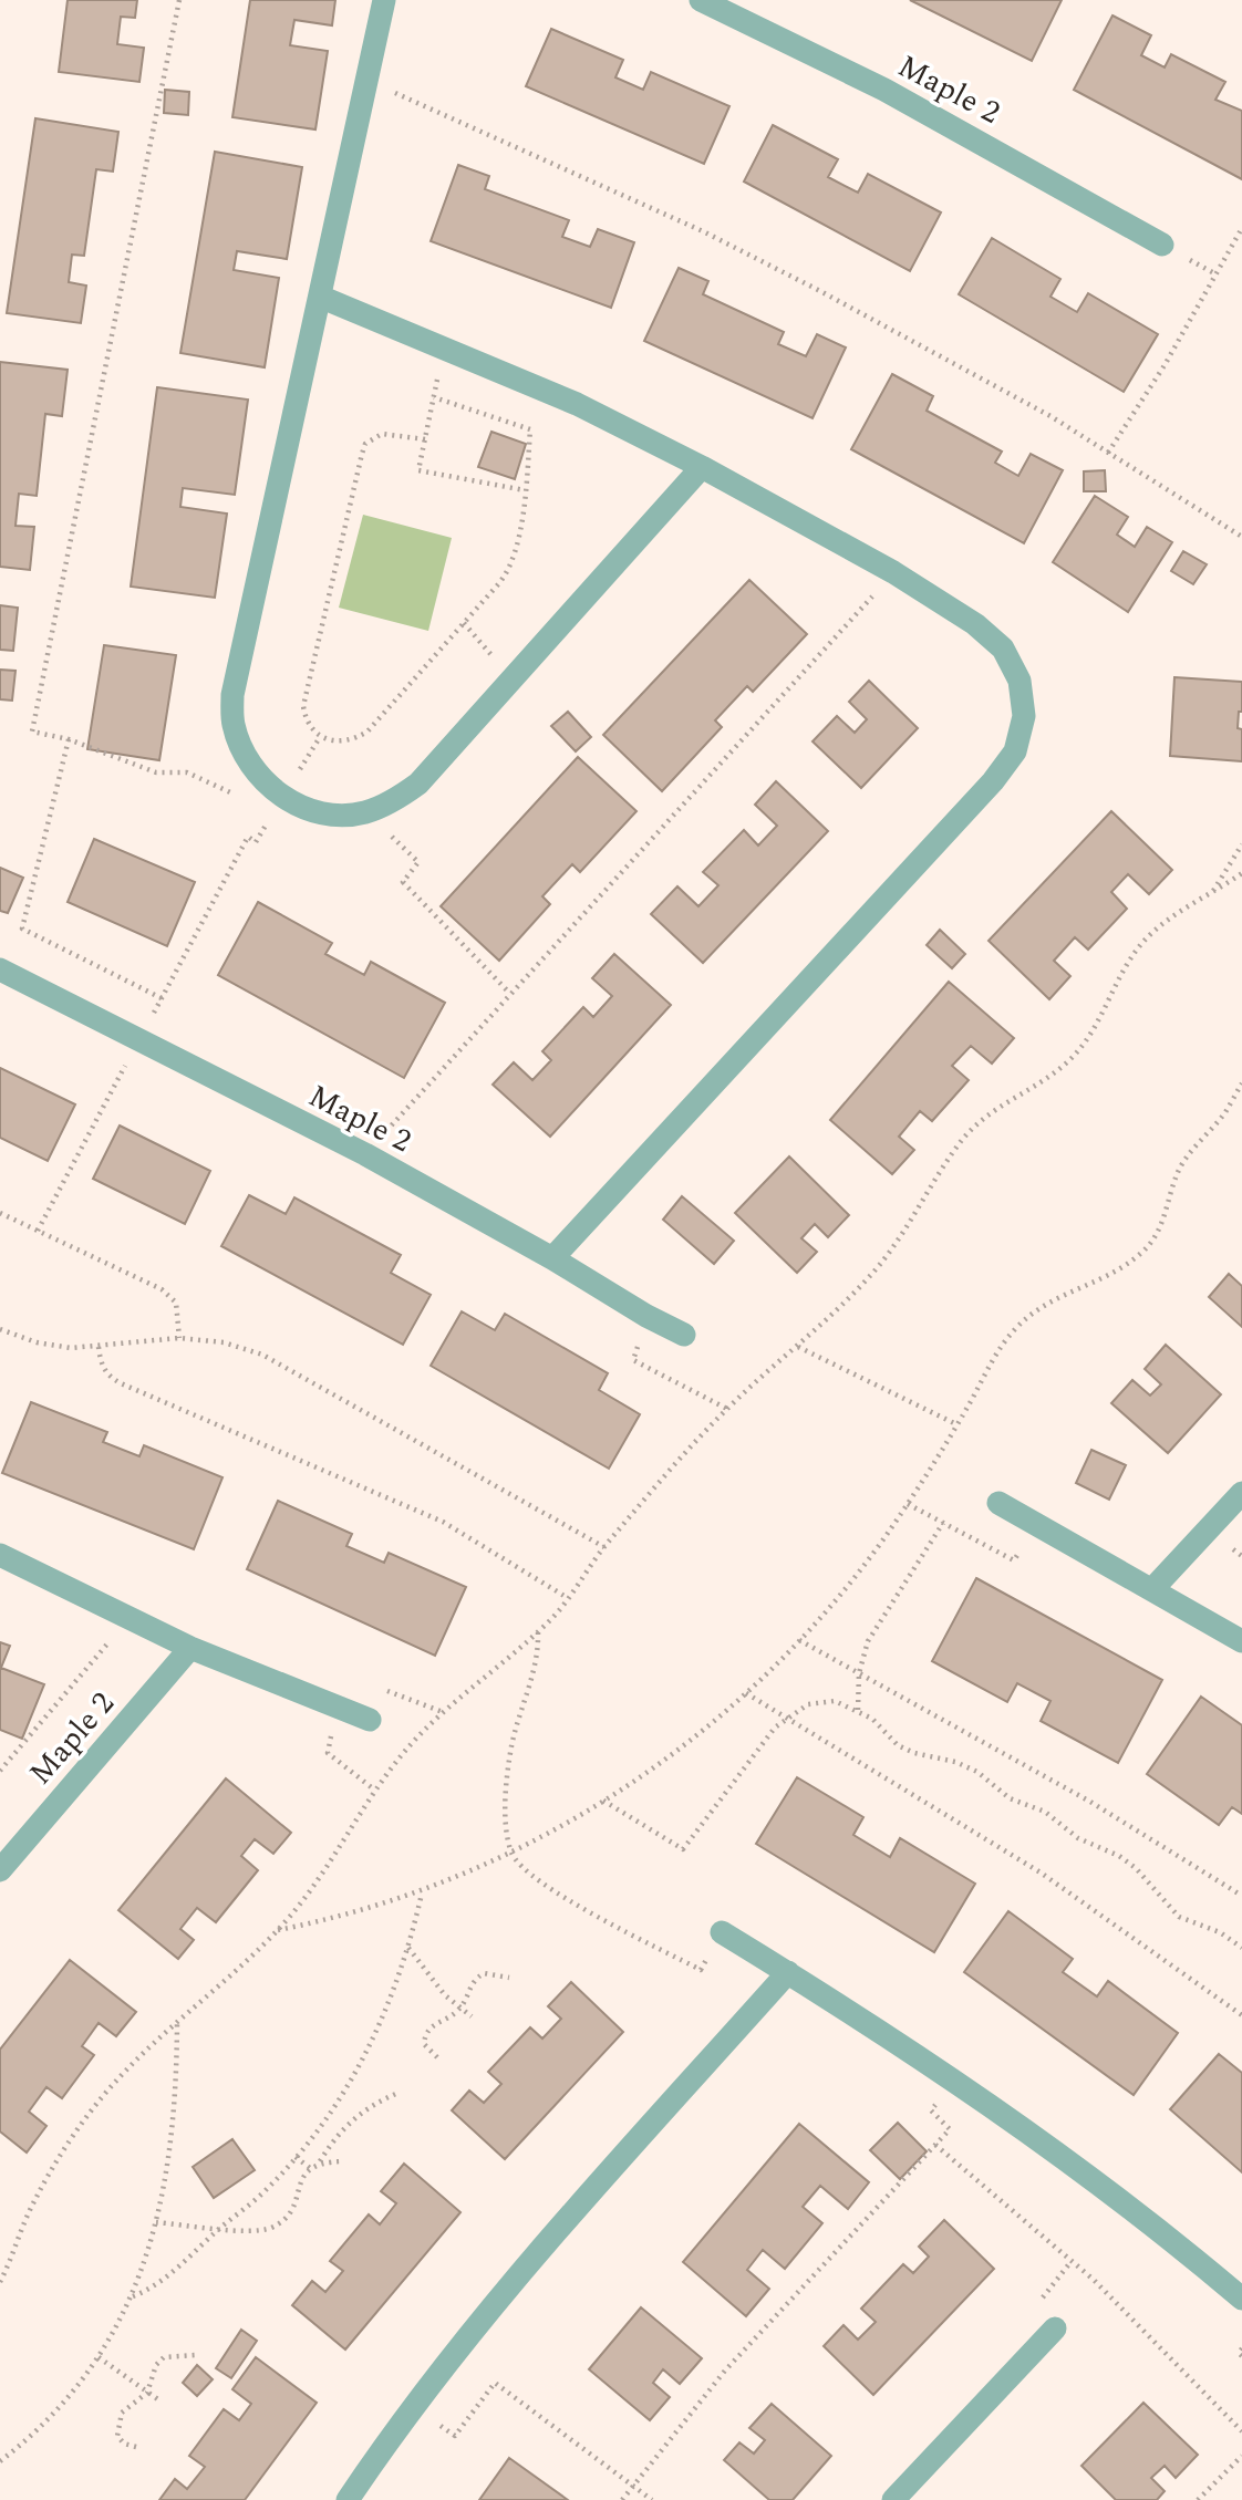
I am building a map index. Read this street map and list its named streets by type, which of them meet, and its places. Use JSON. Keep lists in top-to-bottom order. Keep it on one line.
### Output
{"streets":{"street":["Maple 2"]}}
